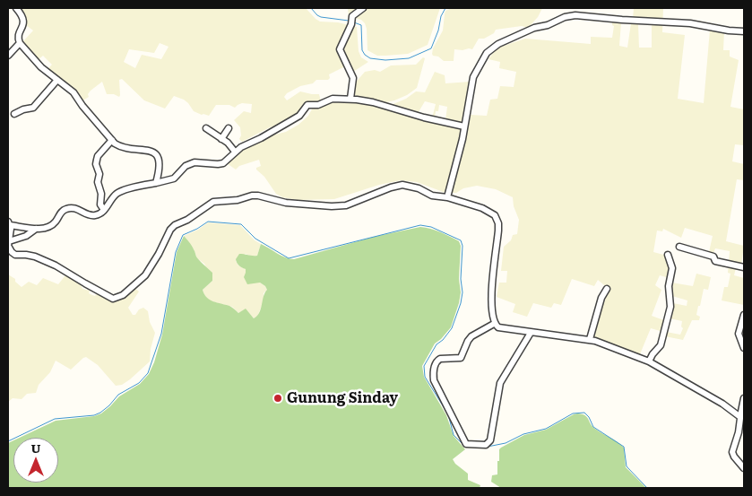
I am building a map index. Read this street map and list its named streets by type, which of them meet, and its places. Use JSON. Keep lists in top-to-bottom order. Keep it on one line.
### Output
{"places":["Gunung Sinday"],"north":"top"}
